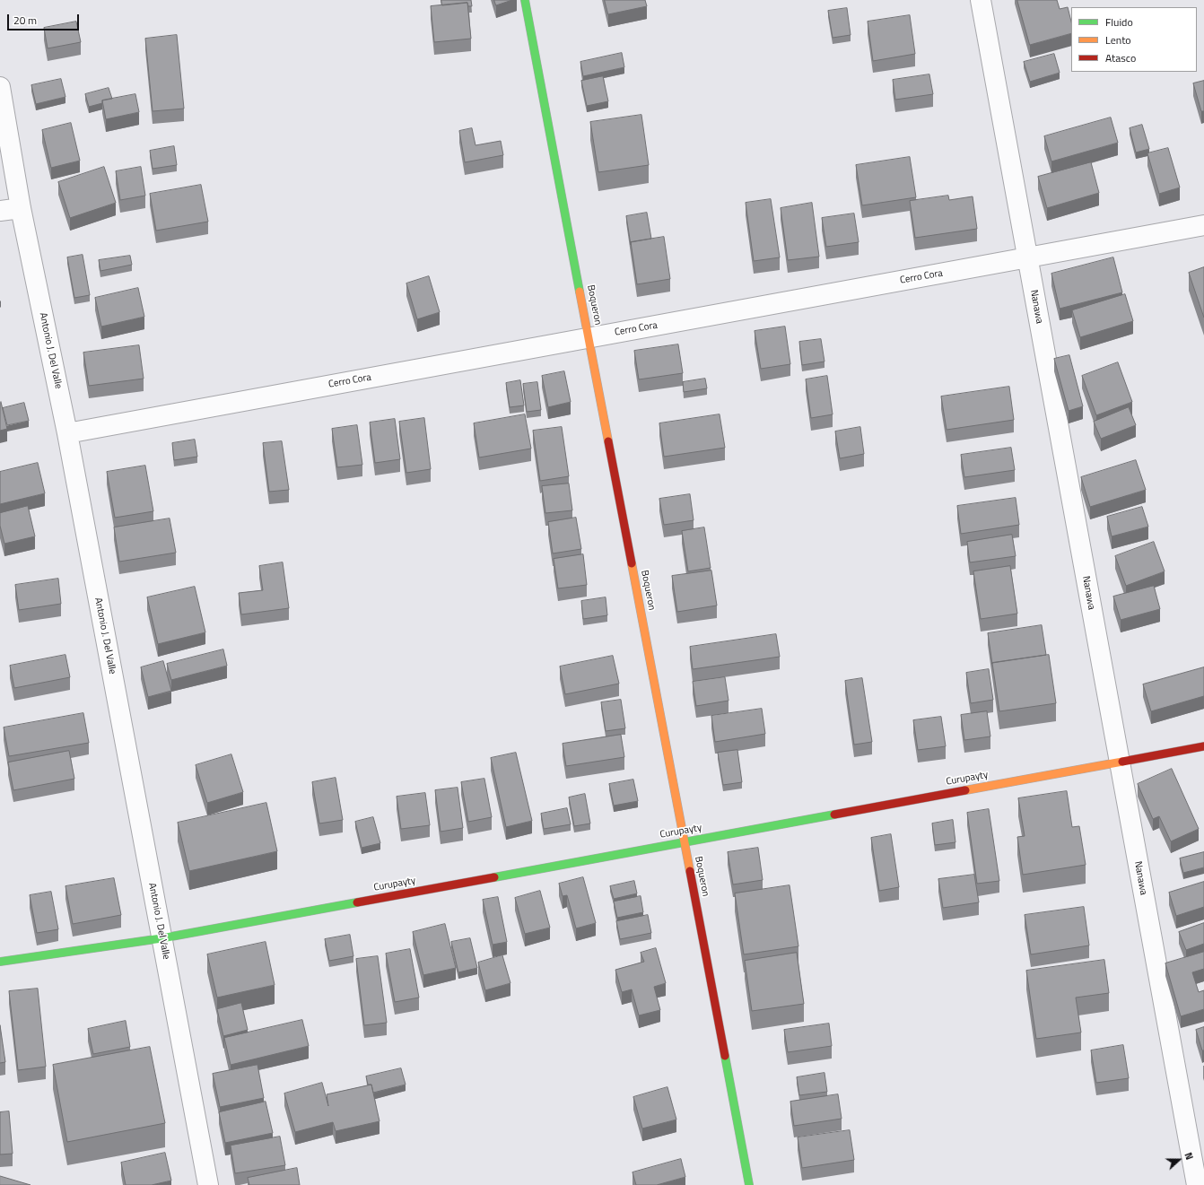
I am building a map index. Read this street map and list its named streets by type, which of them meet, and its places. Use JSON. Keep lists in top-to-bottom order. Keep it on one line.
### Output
{"streets":{"street":["Cerro Cora","Boqueron","Nanawa","Antonio J. Del Valle","Curupayty"]},"crossings":[["Cerro Cora","Boqueron"],["Cerro Cora","Nanawa"],["Cerro Cora","Antonio J. Del Valle"],["Boqueron","Curupayty"],["Nanawa","Curupayty"],["Antonio J. Del Valle","Curupayty"]],"legend":["Fluido","Lento","Atasco"],"scale_bar":"20 m","north":"right"}
